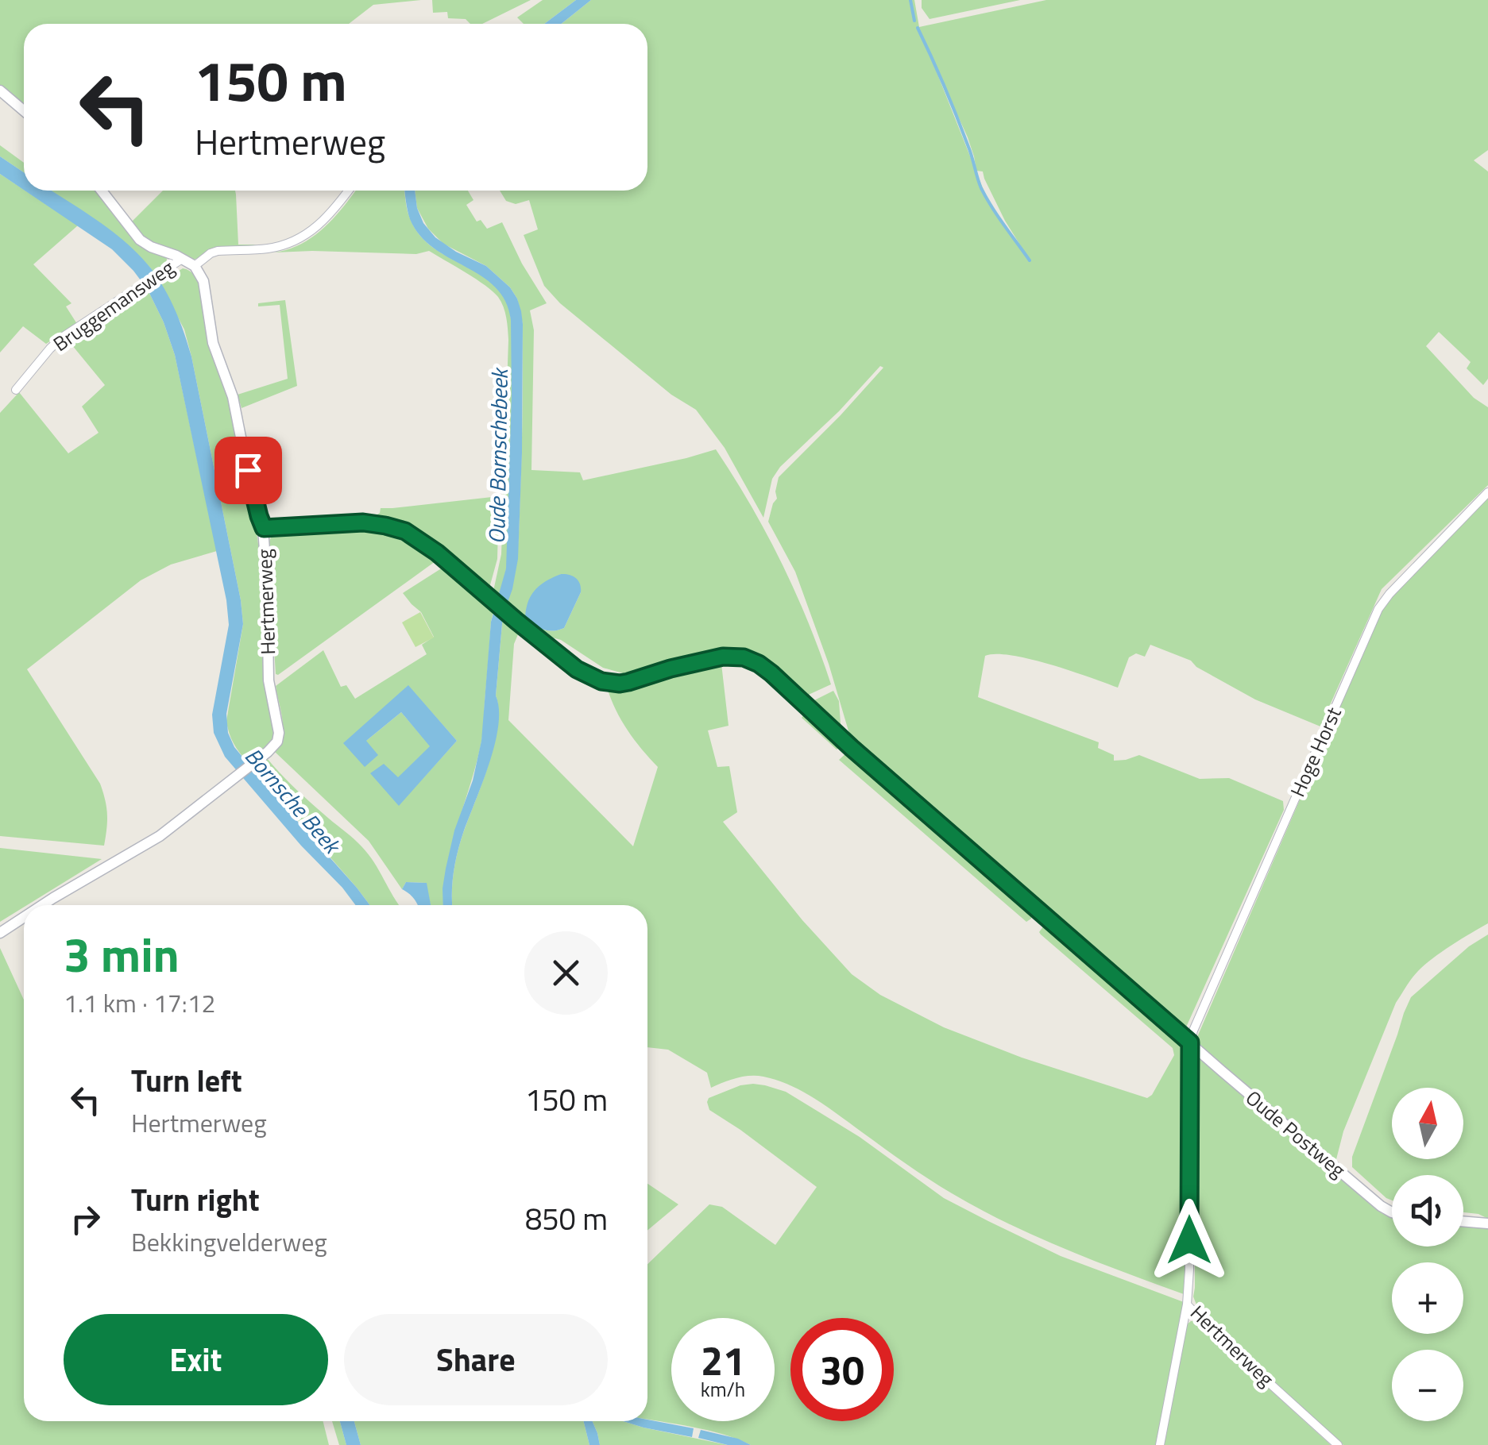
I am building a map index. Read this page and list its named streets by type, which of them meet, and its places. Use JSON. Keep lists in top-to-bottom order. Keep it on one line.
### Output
{"streets":{"street":["Bruggemansweg","Hertmerweg","Hoge Horst","Oude Postweg"]},"crossings":[["Hertmerweg","Hoge Horst"],["Hertmerweg","Oude Postweg"],["Hoge Horst","Oude Postweg"]],"water":["Oude Bornschebeek","Bornsche Beek"],"north":"top","page":{"turn":["150 m","Hertmerweg"],"heading":["3 min","1.1 km · 17:12"],"list":[{"name":"Turn left","note":"Hertmerweg","value":"150 m"},{"name":"Turn right","note":"Bekkingvelderweg","value":"850 m"}],"map_buttons":["+","−"],"buttons":["Exit","Share"],"speed":"21 km/h","limit":"30"}}
